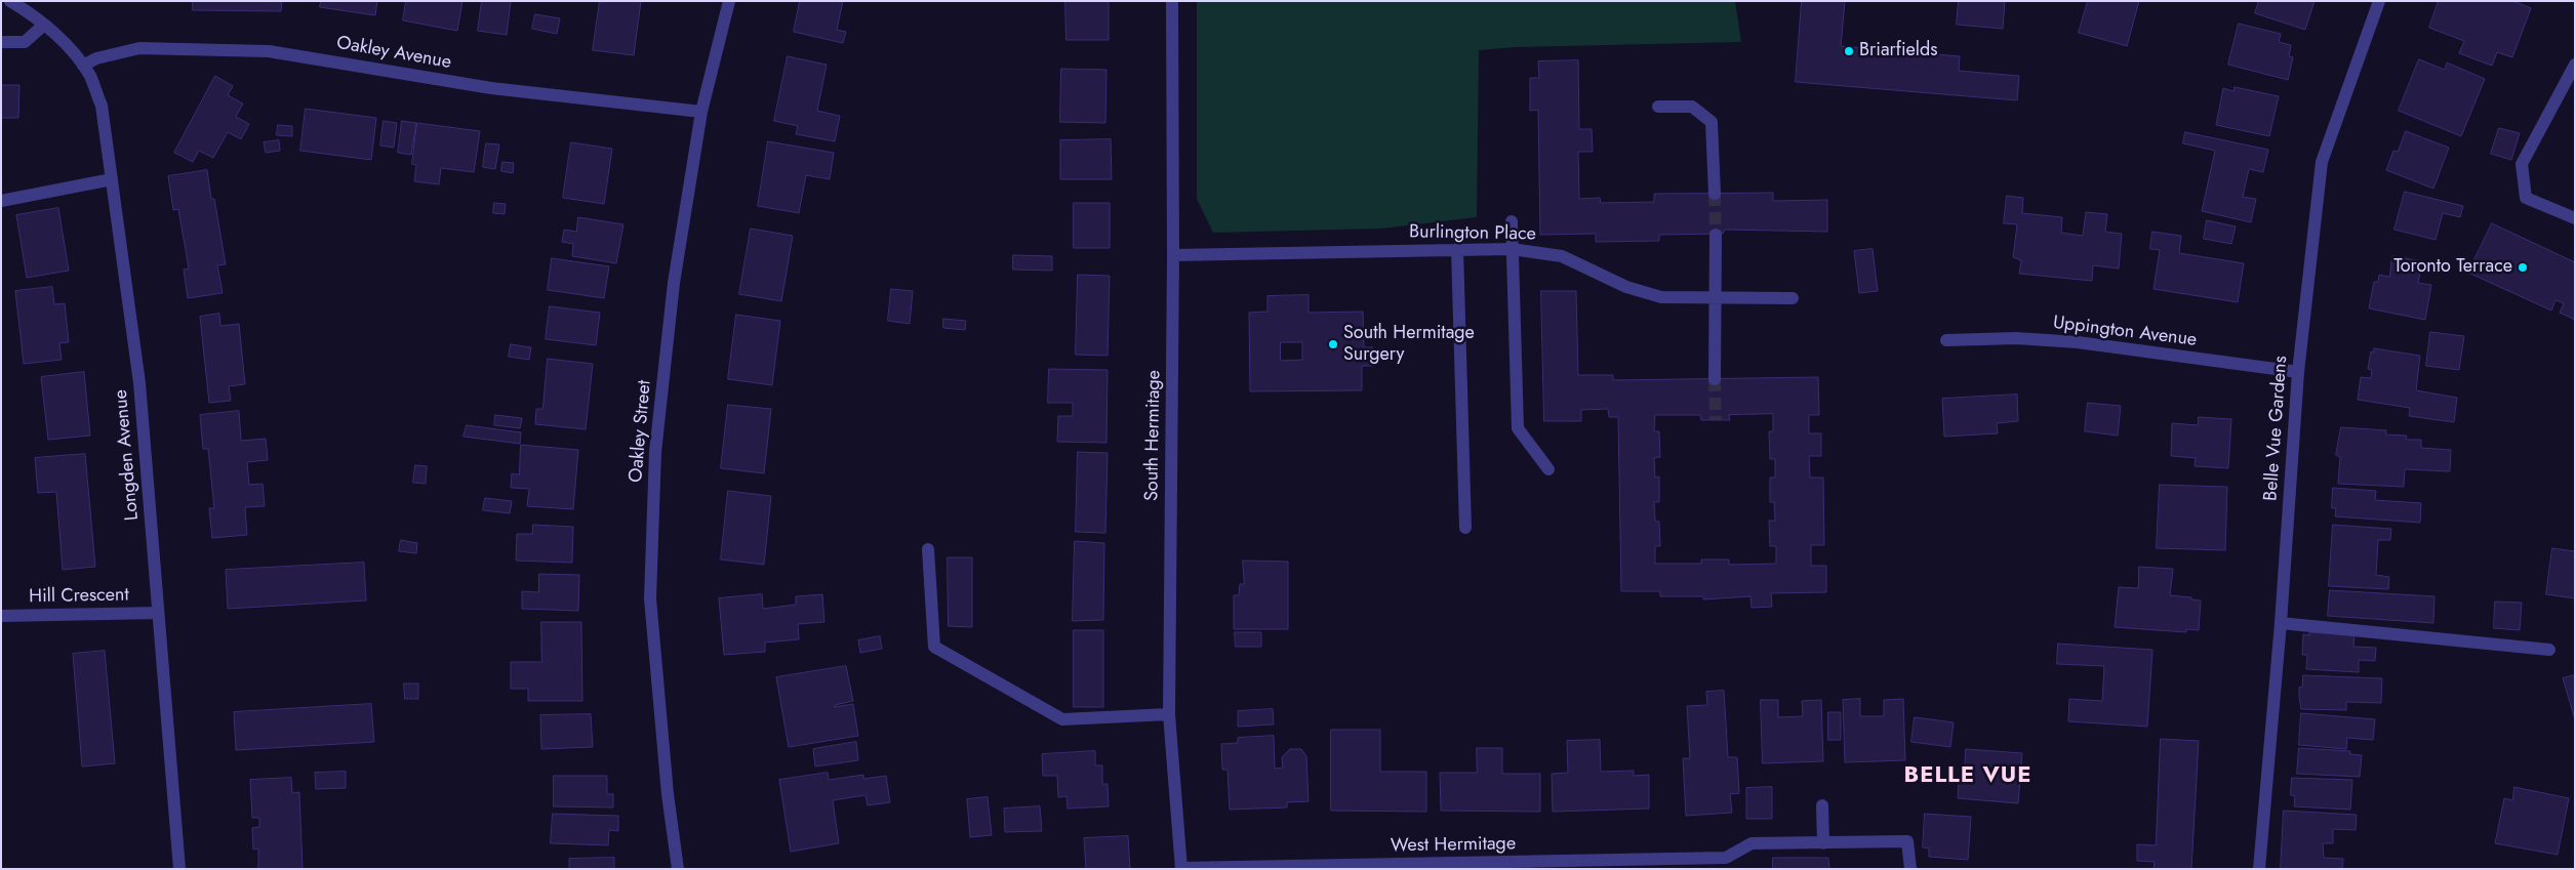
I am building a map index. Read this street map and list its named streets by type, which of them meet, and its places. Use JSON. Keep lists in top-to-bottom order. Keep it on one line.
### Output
{"streets":{"street":["Oakley Avenue","Burlington Place","Uppington Avenue","Belle Vue Gardens","Oakley Street","South Hermitage","Longden Avenue","Hill Crescent","West Hermitage"]},"crossings":[["Oakley Avenue","Oakley Street"],["Oakley Avenue","Longden Avenue"],["Burlington Place","South Hermitage"],["Uppington Avenue","Belle Vue Gardens"],["South Hermitage","West Hermitage"],["Longden Avenue","Hill Crescent"]],"districts":["BELLE VUE"],"places":["Briarfields","Toronto Terrace","South Hermitage Surgery"]}
